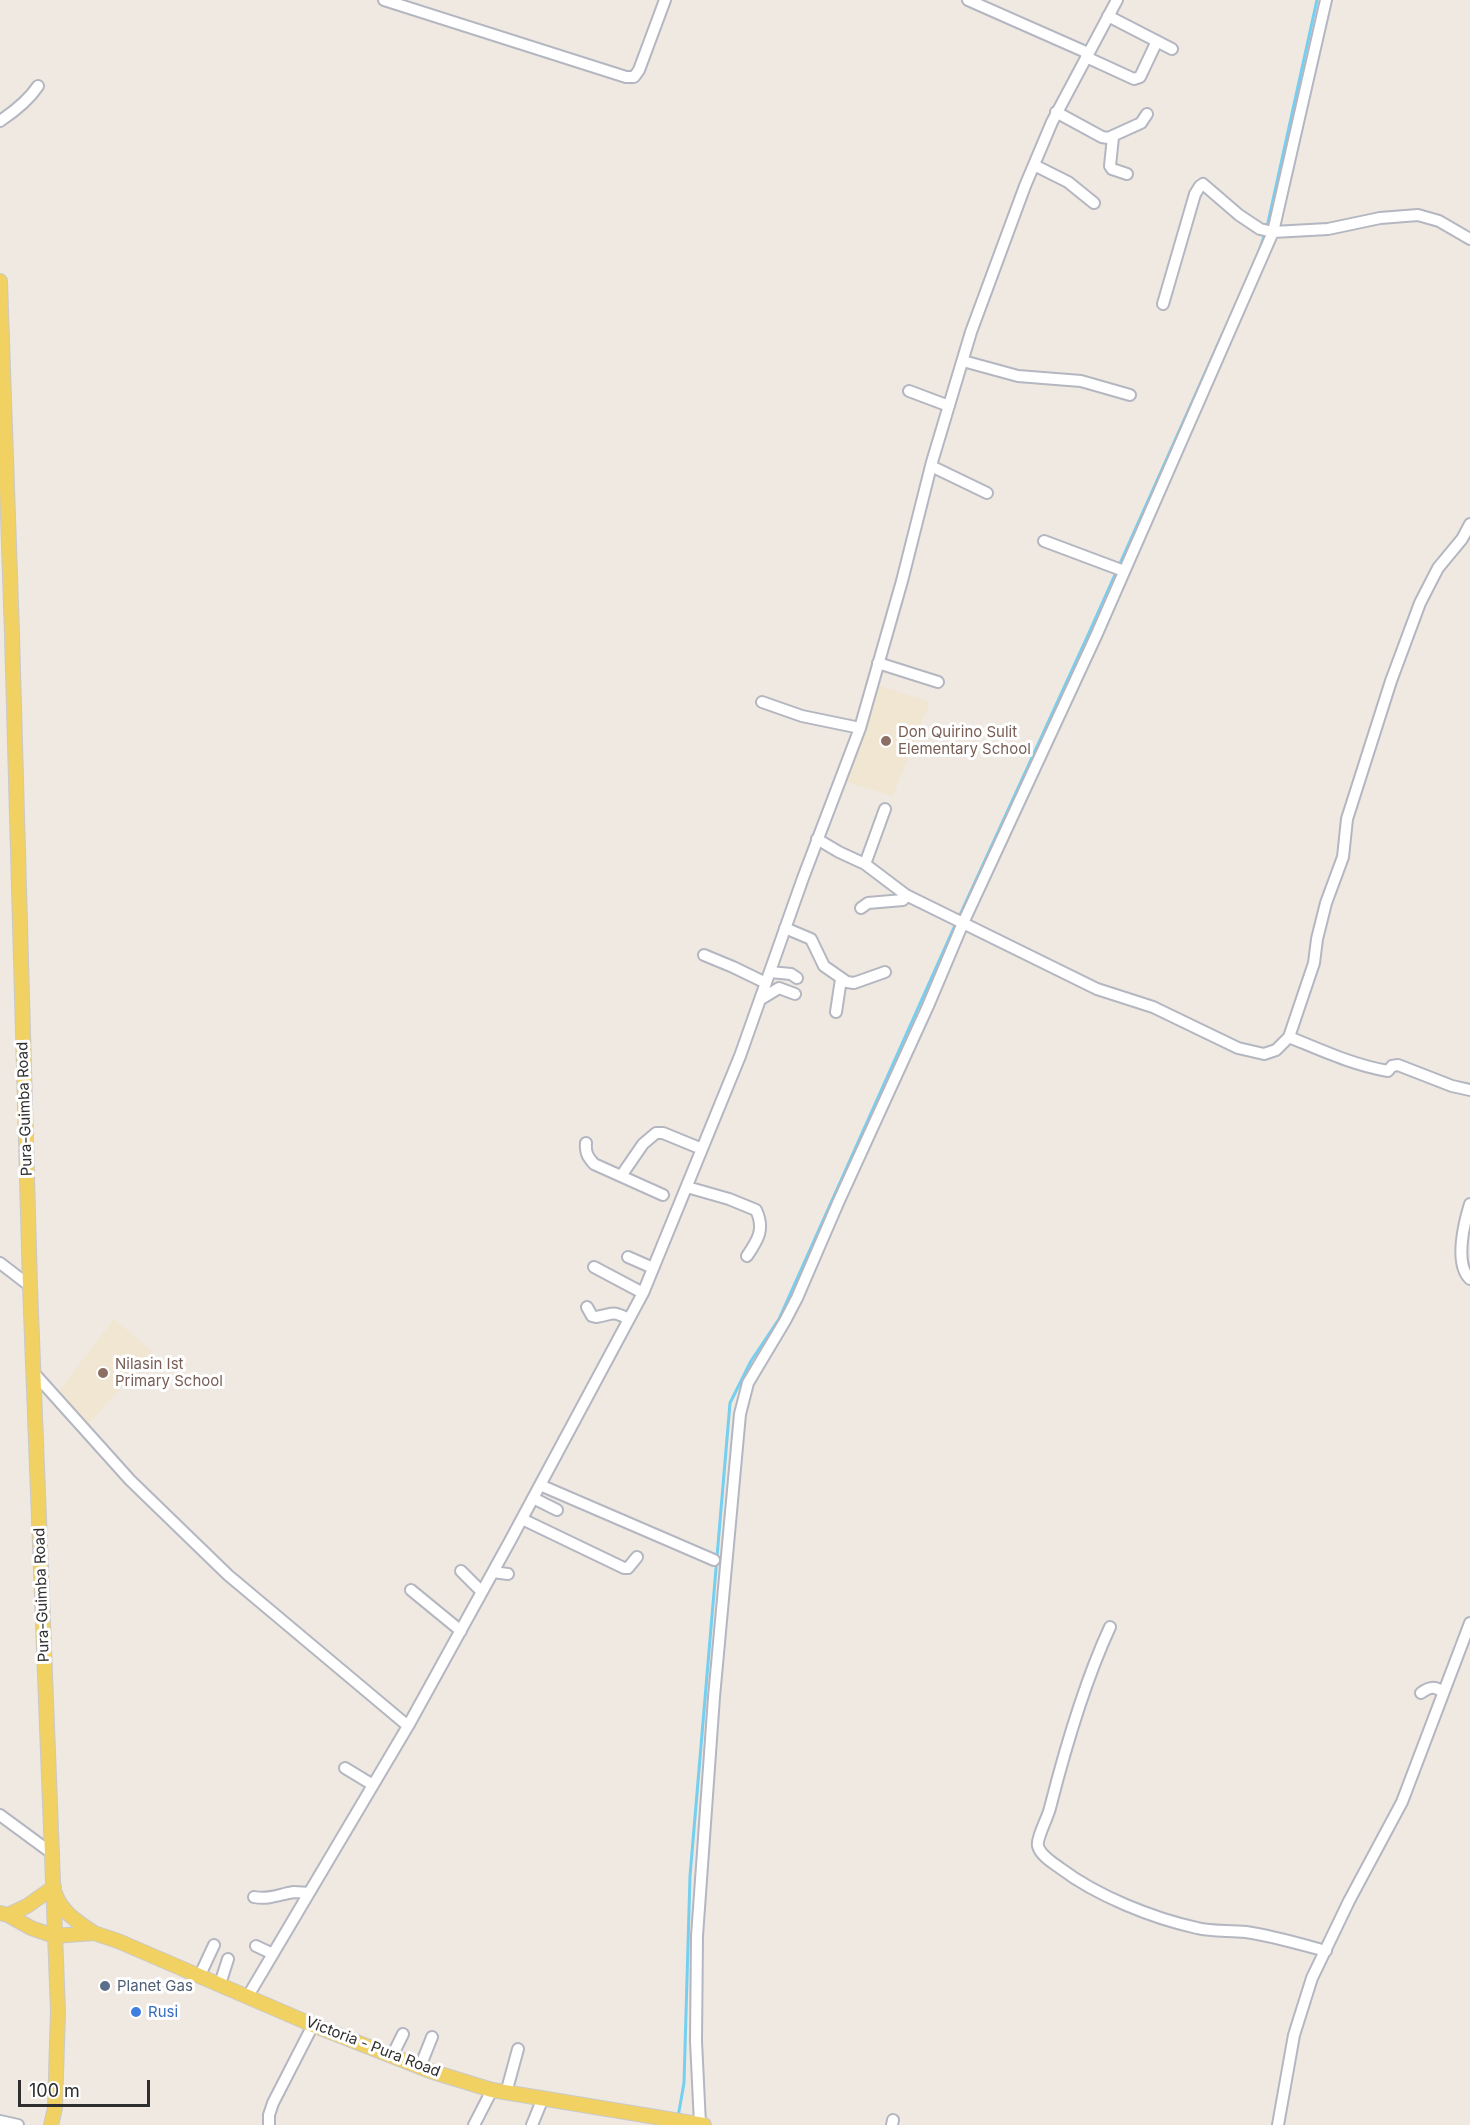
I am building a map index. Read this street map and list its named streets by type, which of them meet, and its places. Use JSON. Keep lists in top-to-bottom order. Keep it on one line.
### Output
{"streets":{"main road":["Pura-Guimba Road","Victoria - Pura Road"]},"crossings":[["Pura-Guimba Road","Victoria - Pura Road"]],"places":["Don Quirino Sulit Elementary School","Nilasin Ist Primary School","Planet Gas","Rusi"],"scale_bar":"100 m"}
